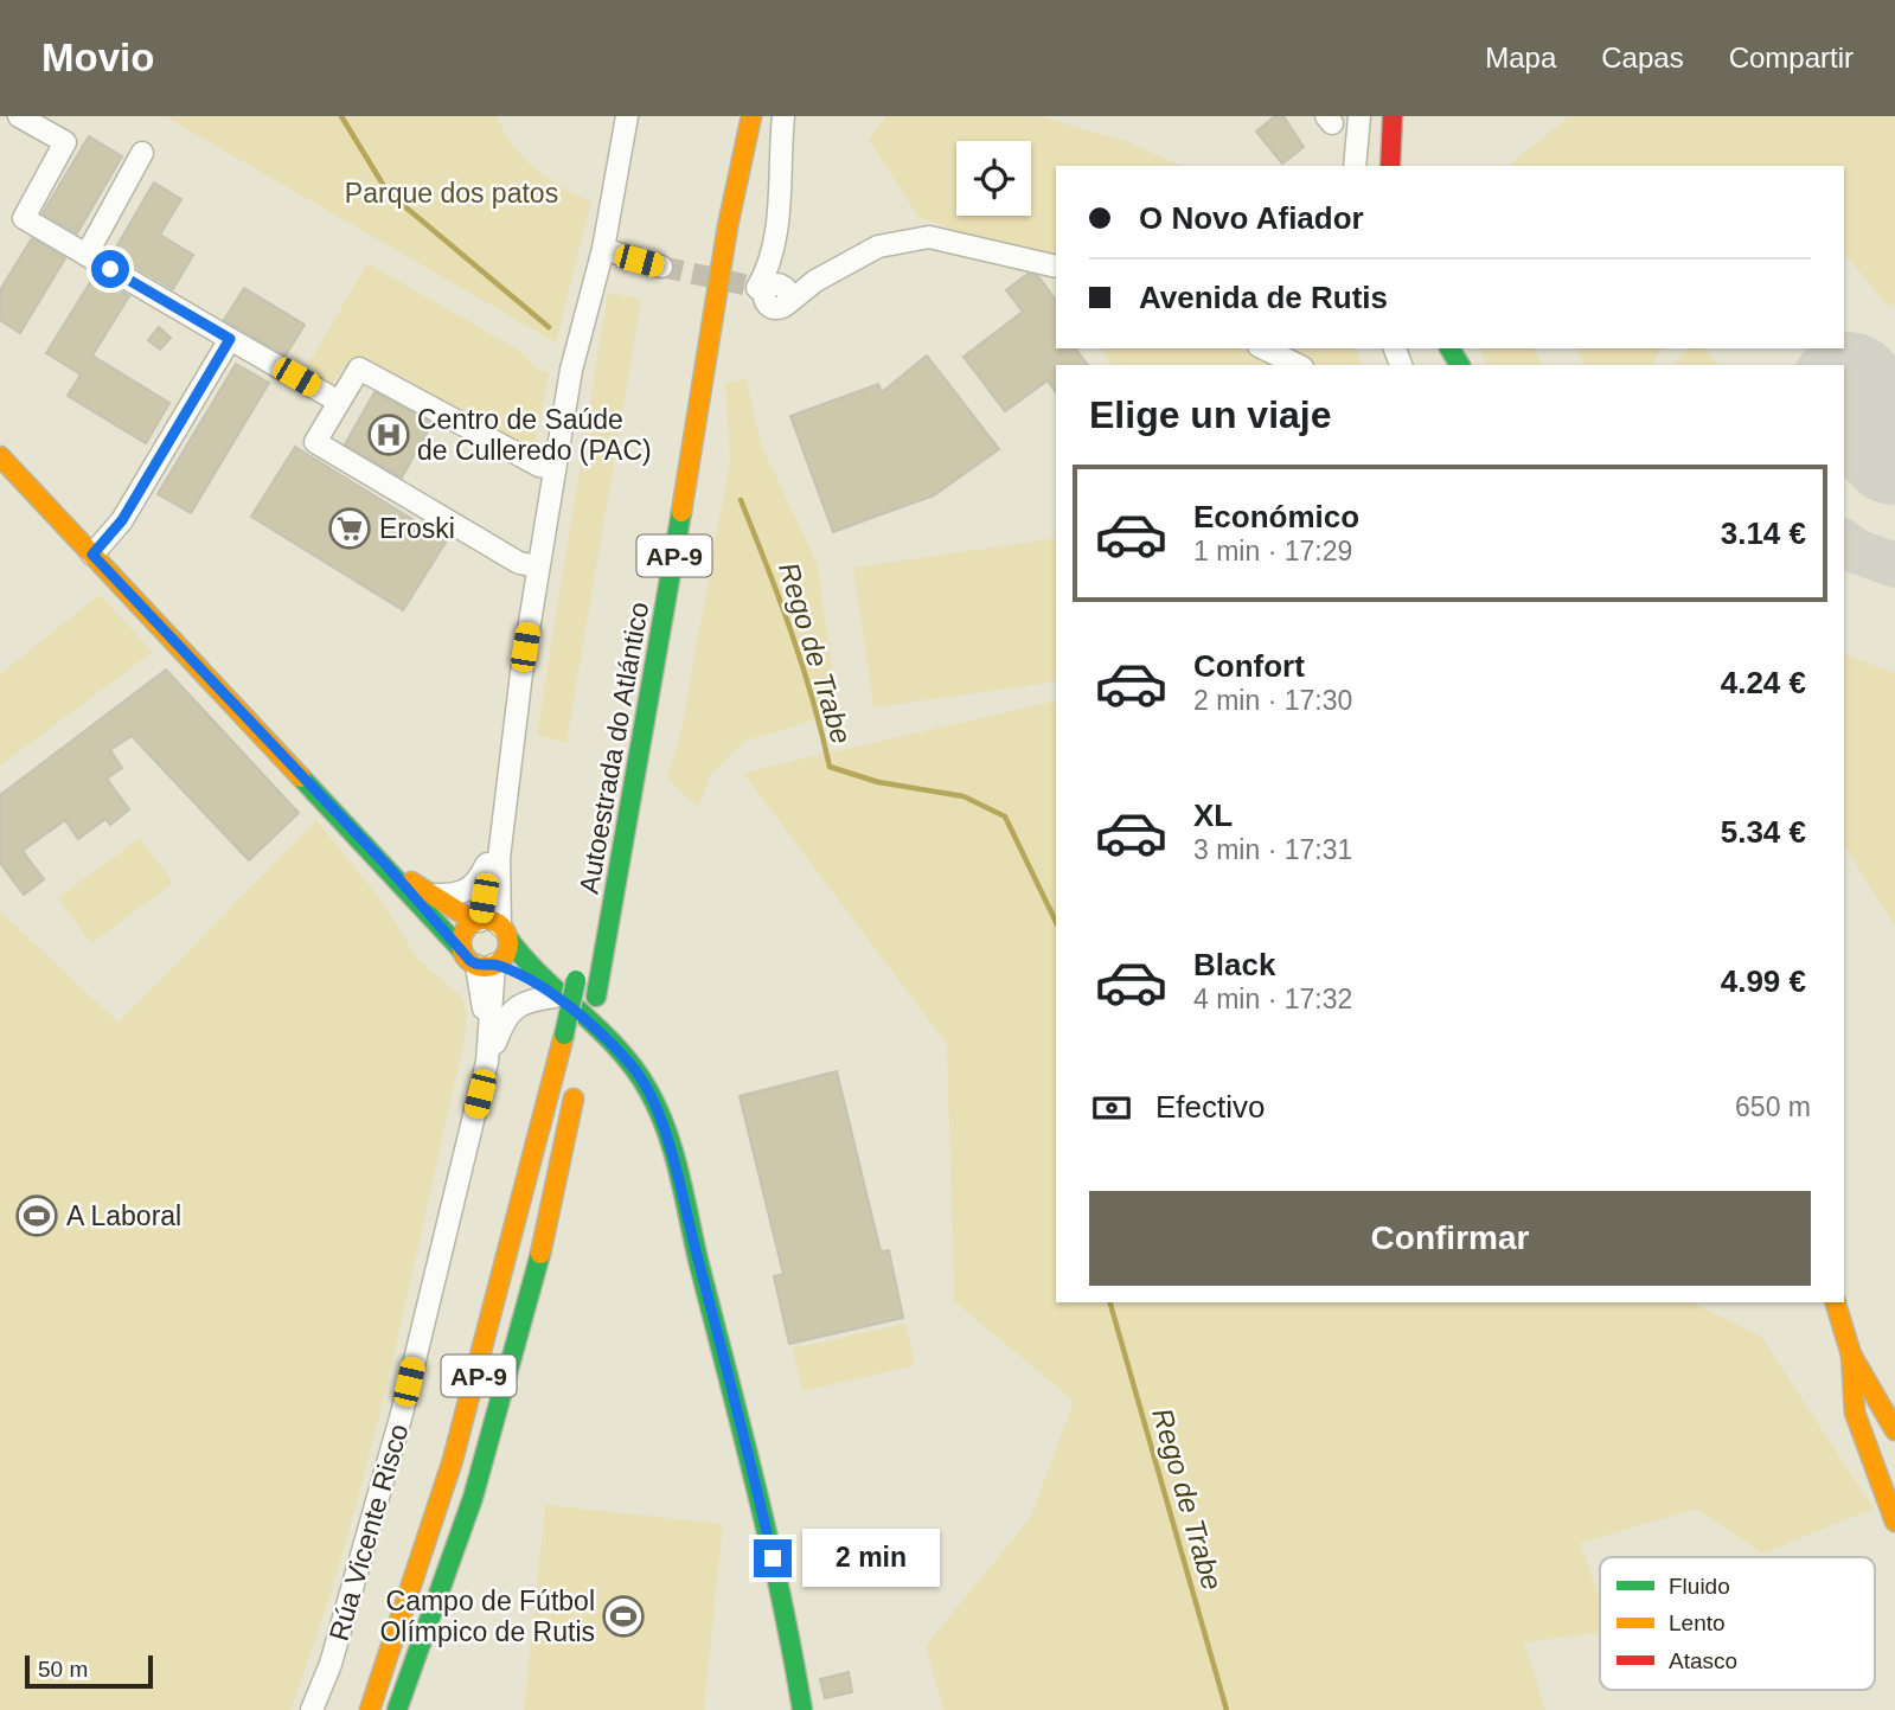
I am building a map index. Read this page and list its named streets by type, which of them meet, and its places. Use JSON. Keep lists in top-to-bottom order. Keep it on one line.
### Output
{"streets":{"main road":["AP-9","Autoestrada do Atlántico"],"street":["Rúa Vicente Risco"]},"water":["Rego de Trabe"],"parks":["Parque dos patos"],"places":{"hospital":["Centro de Saúde de Culleredo (PAC)"],"supermarket":["Eroski"],"sports":["A Laboral","Campo de Fútbol Olímpico de Rutis"]},"legend":["Fluido","Lento","Atasco"],"scale_bar":"50 m","page":{"header":"Movio","nav":["Mapa","Capas","Compartir"],"banner":["O Novo Afiador","Avenida de Rutis"],"heading":"Elige un viaje","list":[{"name":"Económico","note":"1 min · 17:29","value":"3.14 €"},{"name":"Confort","note":"2 min · 17:30","value":"4.24 €"},{"name":"XL","note":"3 min · 17:31","value":"5.34 €"},{"name":"Black","note":"4 min · 17:32","value":"4.99 €"}],"pay":["Efectivo","650 m"],"buttons":"Confirmar","bubble":"2 min","scale":"50 m"}}
